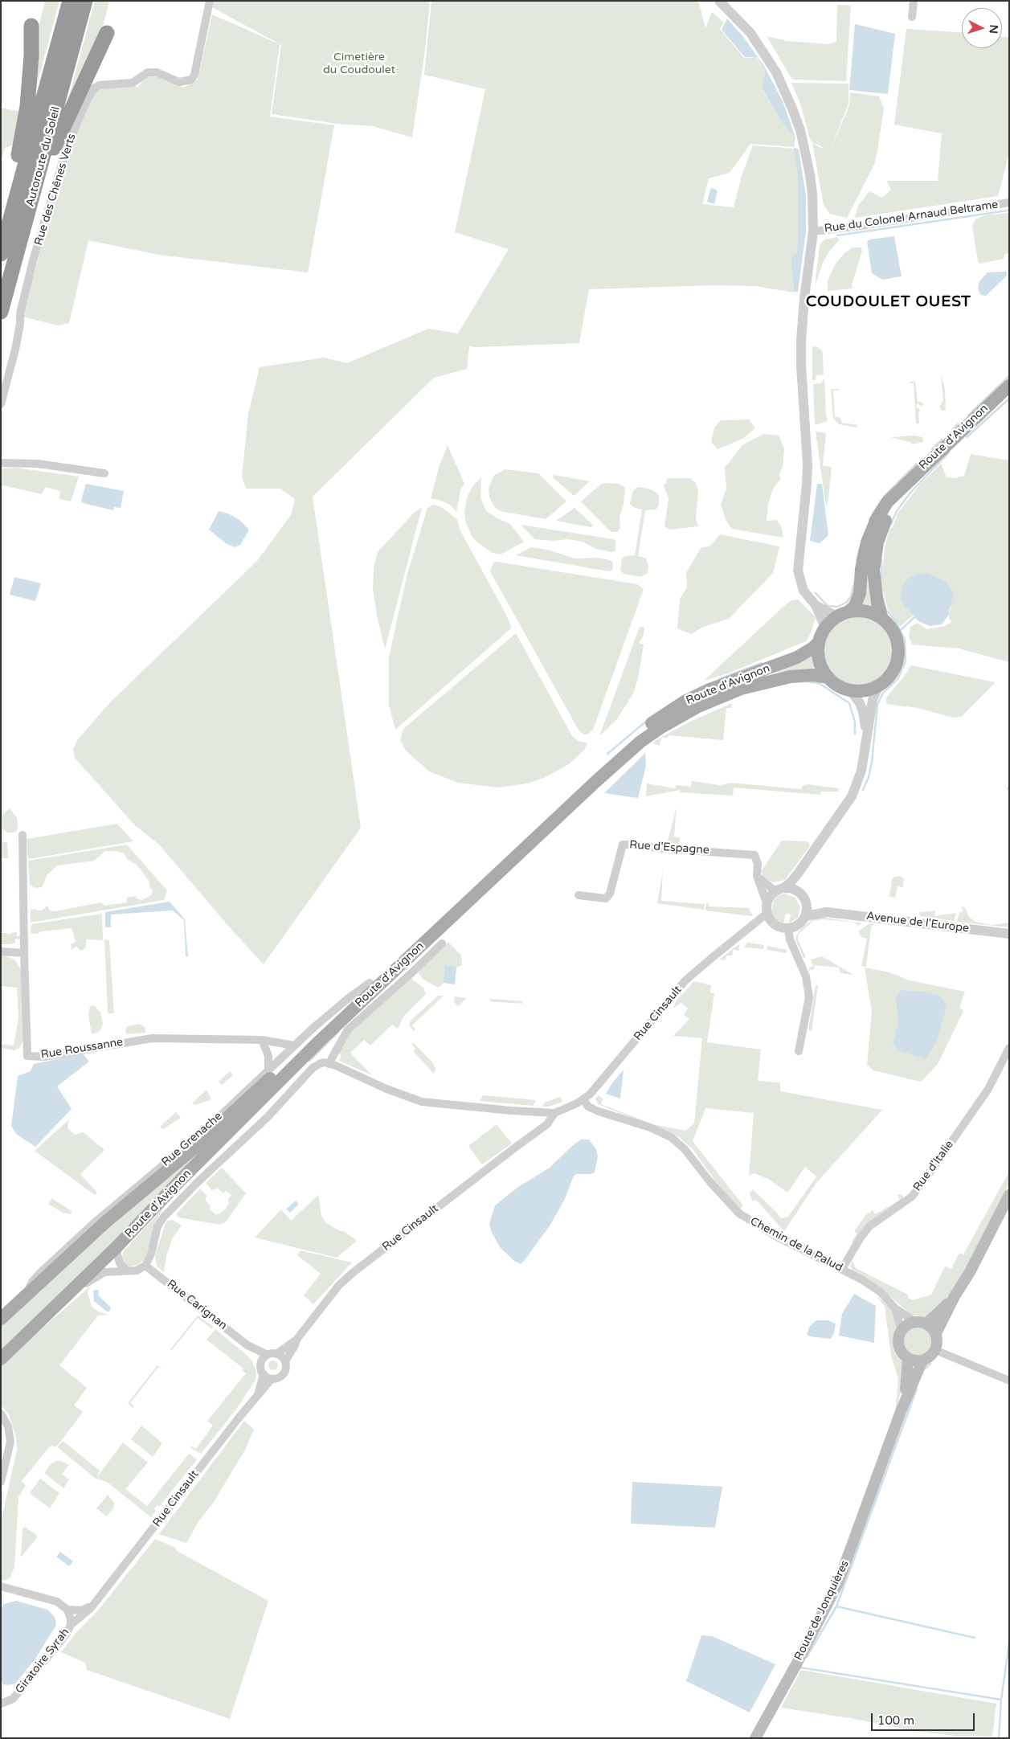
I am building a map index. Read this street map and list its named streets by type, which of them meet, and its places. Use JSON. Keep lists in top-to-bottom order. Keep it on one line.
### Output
{"streets":{"highway":["Autoroute du Soleil"],"main road":["Route d'Avignon","Route de Jonquières"],"street":["Rue des Chênes Verts","Rue du Colonel Arnaud Beltrame","Rue d'Espagne","Avenue de l'Europe","Rue Cinsault","Rue Roussanne","Rue Grenache","Rue d'Italie","Chemin de la Palud","Rue Carignan","Giratoire Syrah"]},"crossings":[["Route d'Avignon","Rue Grenache"],["Rue d'Espagne","Avenue de l'Europe"],["Rue d'Espagne","Rue Cinsault"],["Avenue de l'Europe","Rue Cinsault"],["Rue Cinsault","Chemin de la Palud"],["Rue Cinsault","Rue Carignan"],["Rue Cinsault","Giratoire Syrah"],["Rue Roussanne","Rue Grenache"],["Rue d'Italie","Chemin de la Palud"],["Chemin de la Palud","Route de Jonquières"]],"districts":["COUDOULET OUEST"],"parks":["Cimetière du Coudoulet"],"scale_bar":"100 m","north":"right"}
